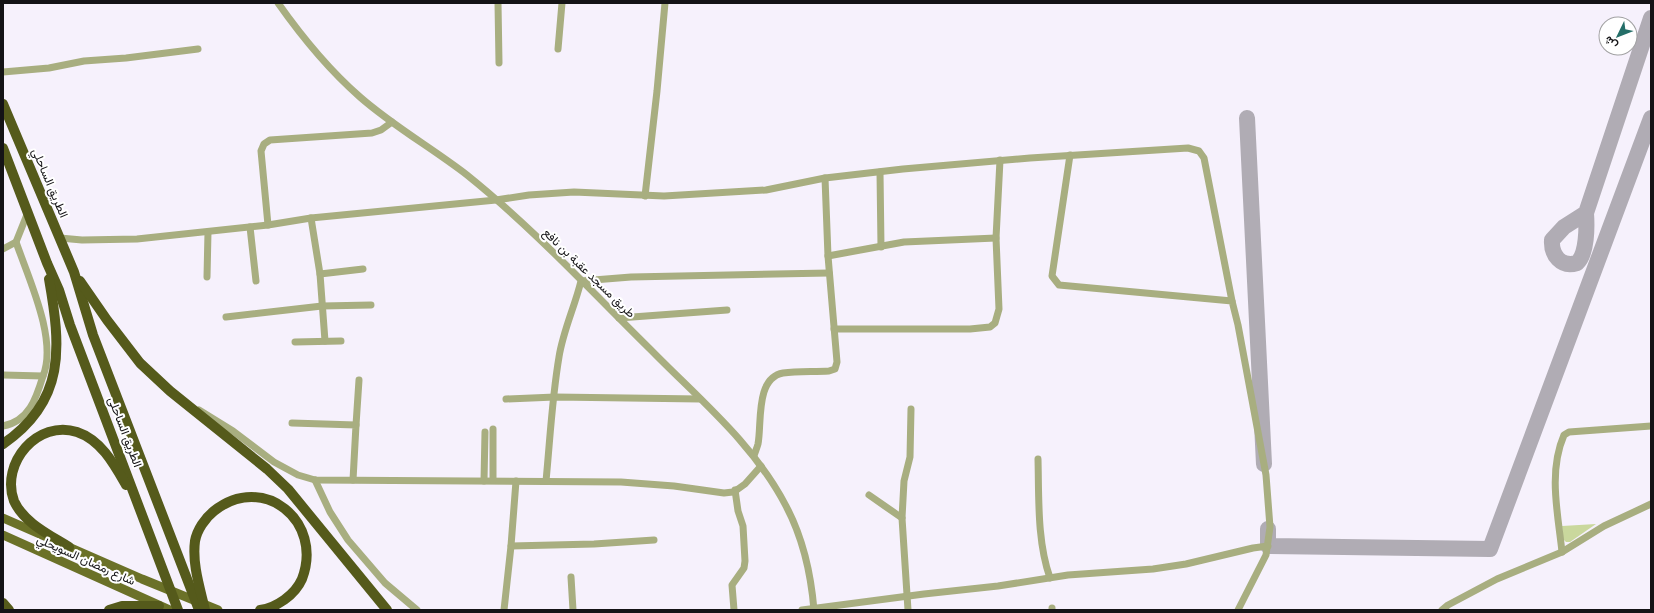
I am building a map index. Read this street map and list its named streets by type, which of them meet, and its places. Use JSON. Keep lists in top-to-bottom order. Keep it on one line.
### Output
{"streets":{"highway":["الطريق الساحلي","الطريق الساحلى"],"main road":["شارع رمضان السويحلي"],"street":["طريق مسجد عقبة بن نافع"]},"crossings":[["الطريق الساحلي","الطريق الساحلى"]],"north":"bottom left"}
